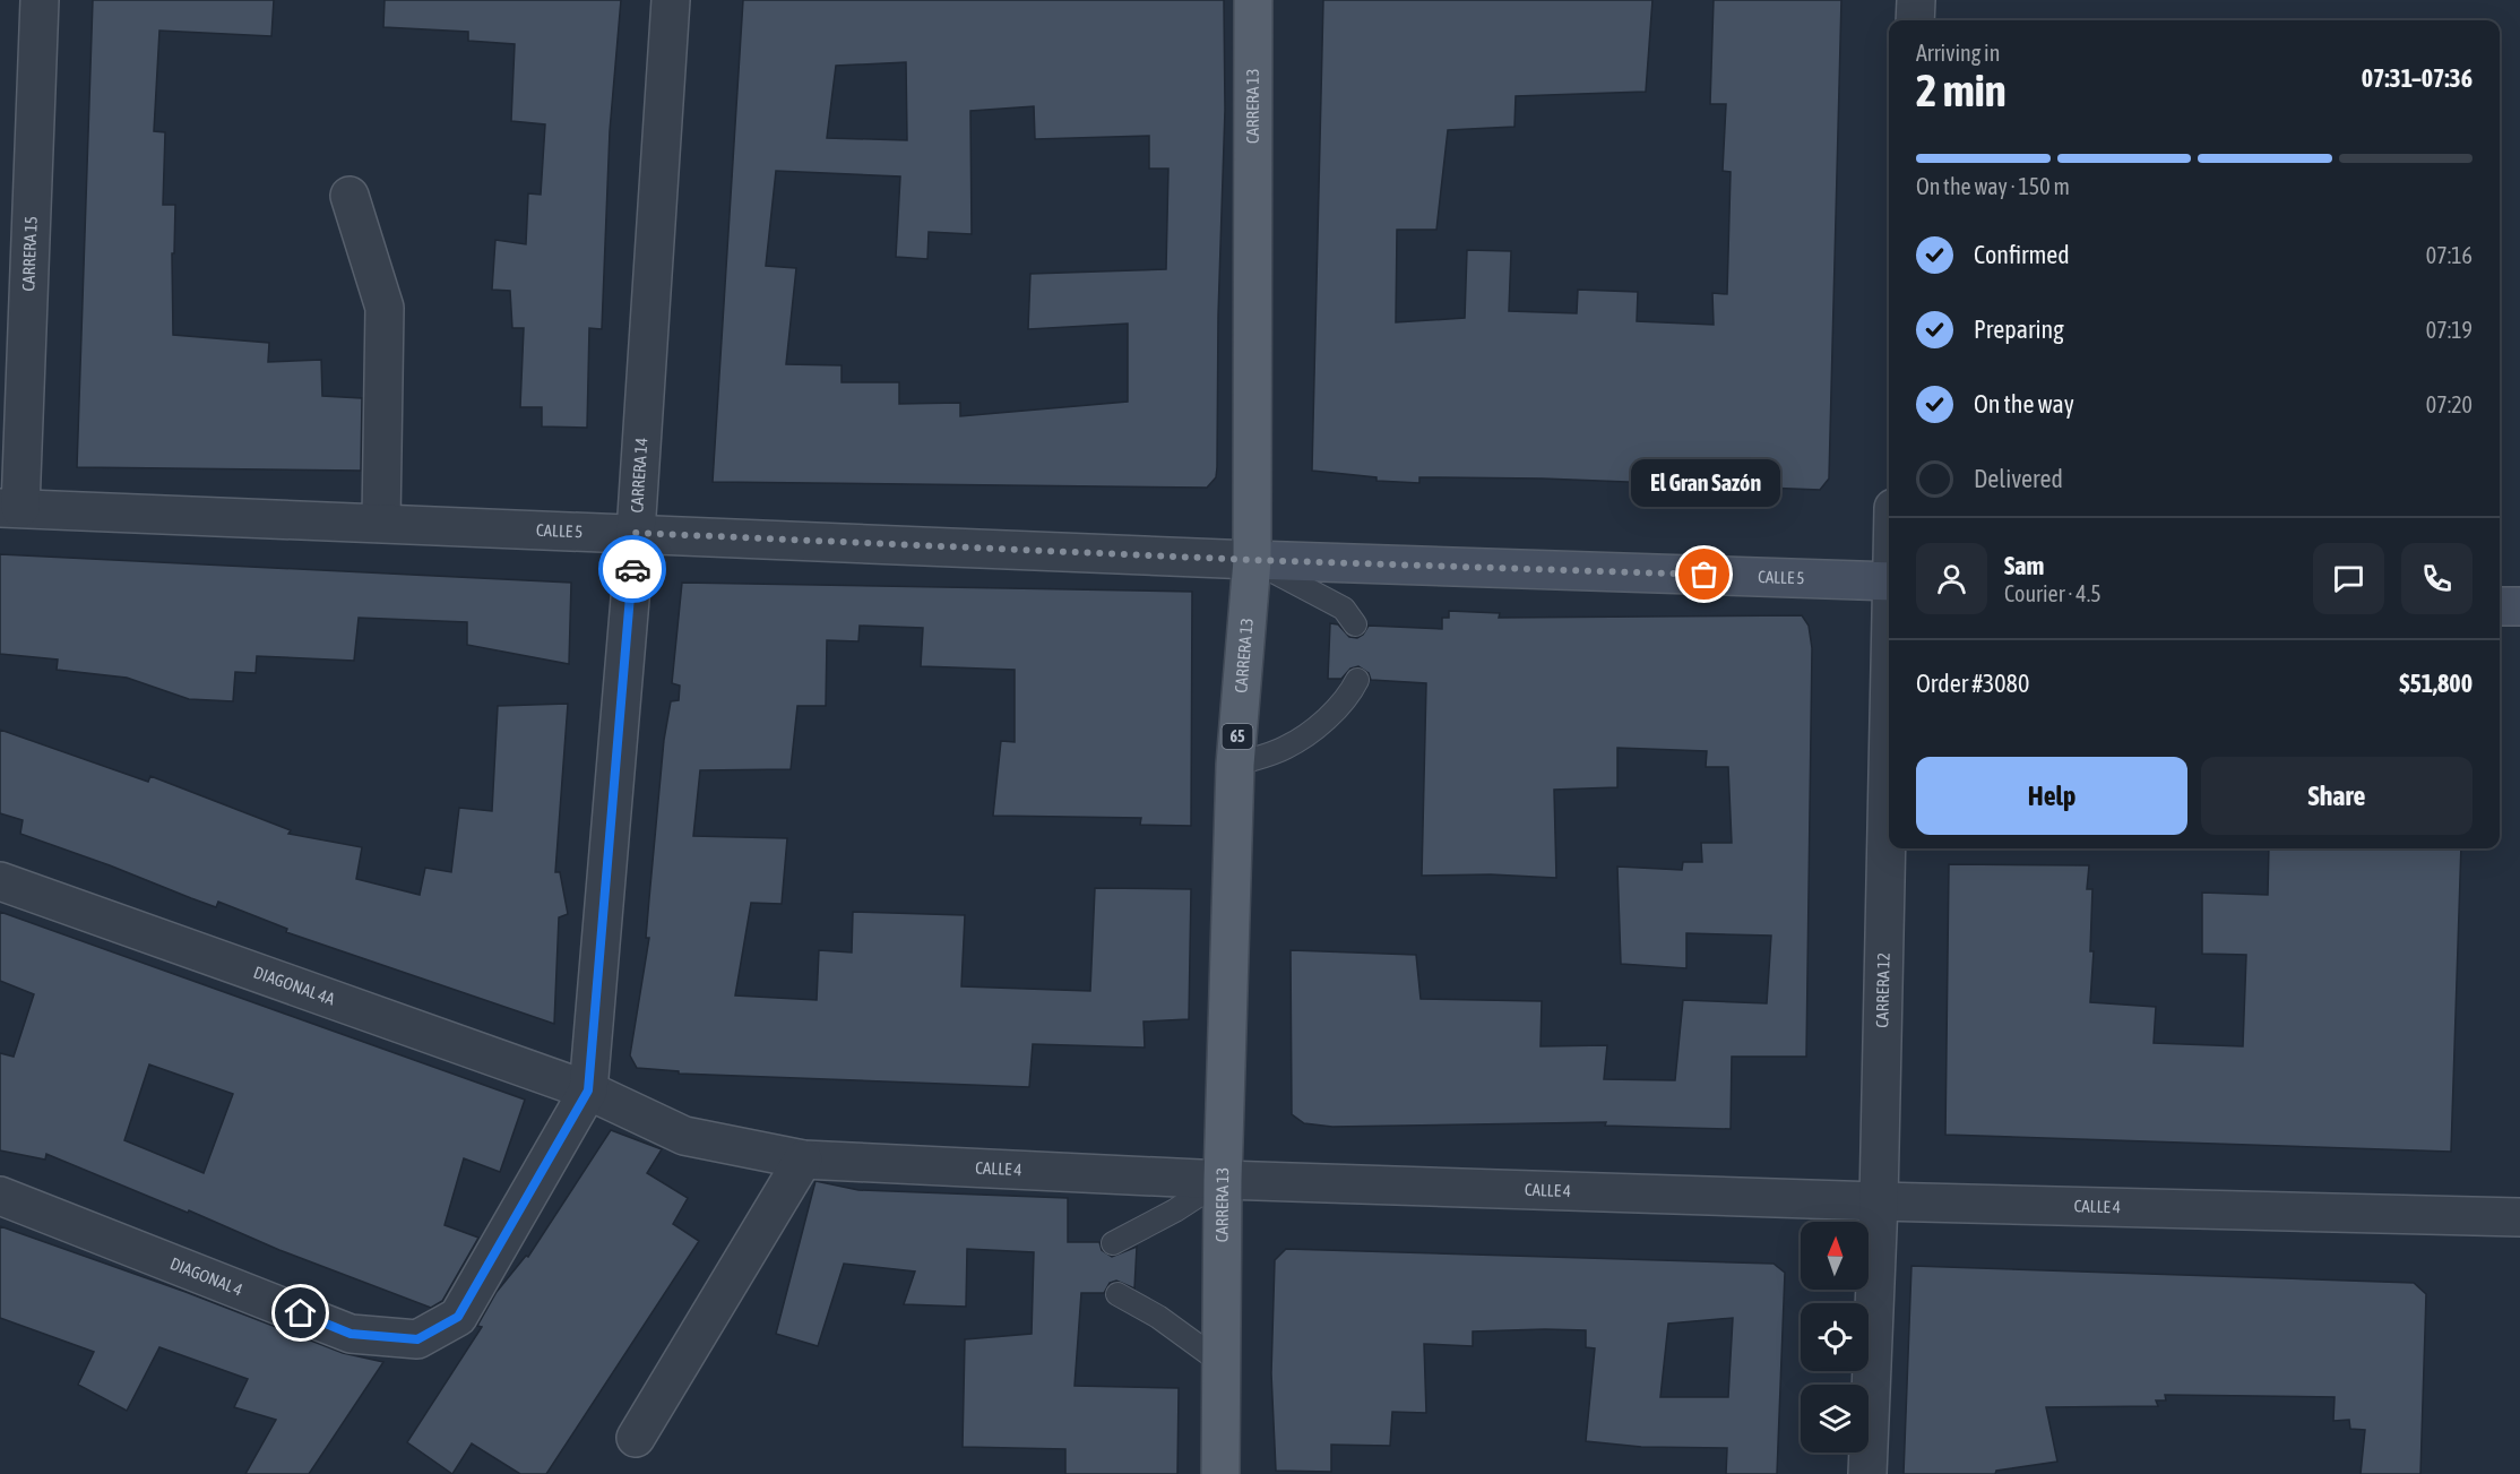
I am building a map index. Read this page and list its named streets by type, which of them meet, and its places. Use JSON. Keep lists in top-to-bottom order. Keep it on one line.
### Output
{"streets":{"main road":["CARRERA 13","65"],"street":["CARRERA 15","CARRERA 14","CALLE 5","DIAGONAL 4A","CARRERA 12","CALLE 4","DIAGONAL 4"]},"crossings":[["CARRERA 13","CALLE 5"],["CARRERA 13","CALLE 4"],["CARRERA 15","CALLE 5"],["CARRERA 14","CALLE 5"],["CARRERA 14","DIAGONAL 4A"],["CARRERA 14","CALLE 4"],["CARRERA 14","DIAGONAL 4"],["DIAGONAL 4A","CALLE 4"],["CARRERA 12","CALLE 4"]],"places":["El Gran Sazón"],"north":"top","page":{"heading":["2 min","Arriving in","07:31–07:36"],"panel":["Sam","Courier · 4.5","Order #3080","$51,800"],"bar":"On the way · 150 m","list":[["Confirmed","07:16"],["Preparing","07:19"],["On the way","07:20"],"Delivered"],"bubble":"El Gran Sazón","buttons":["Help","Share"]}}
